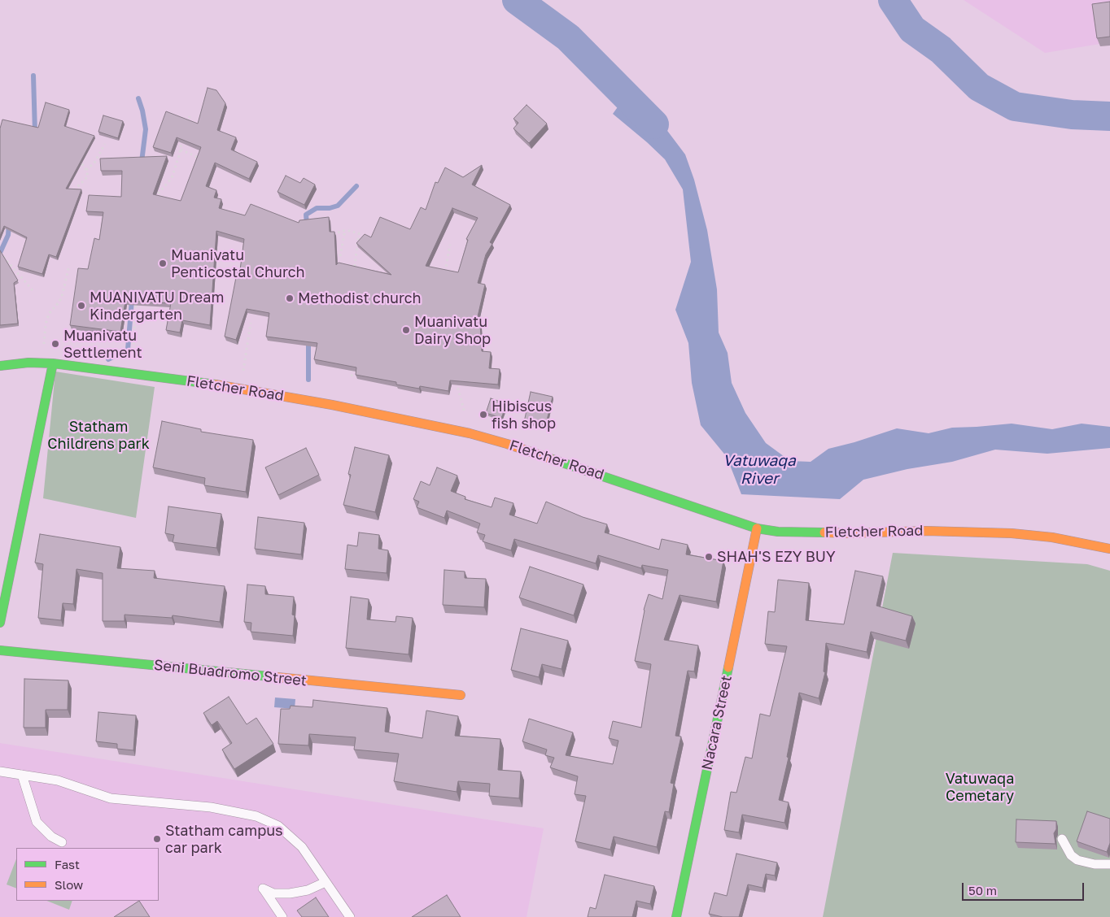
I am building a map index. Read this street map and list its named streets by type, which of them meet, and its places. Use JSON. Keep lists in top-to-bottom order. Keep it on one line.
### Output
{"streets":{"main road":["Fletcher Road","Seni Buadromo Street","Nacara Street"]},"crossings":[["Fletcher Road","Nacara Street"]],"water":["Vatuwaqa River"],"parks":["Statham Childrens park","Vatuwaqa Cemetary"],"places":["Muanivatu Penticostal Church","Methodist church","MUANIVATU Dream Kindergarten","Muanivatu Dairy Shop","Muanivatu Settlement","Hibiscus fish shop","SHAH'S EZY BUY","Statham campus car park"],"legend":["Fast","Slow"],"scale_bar":"50 m"}
